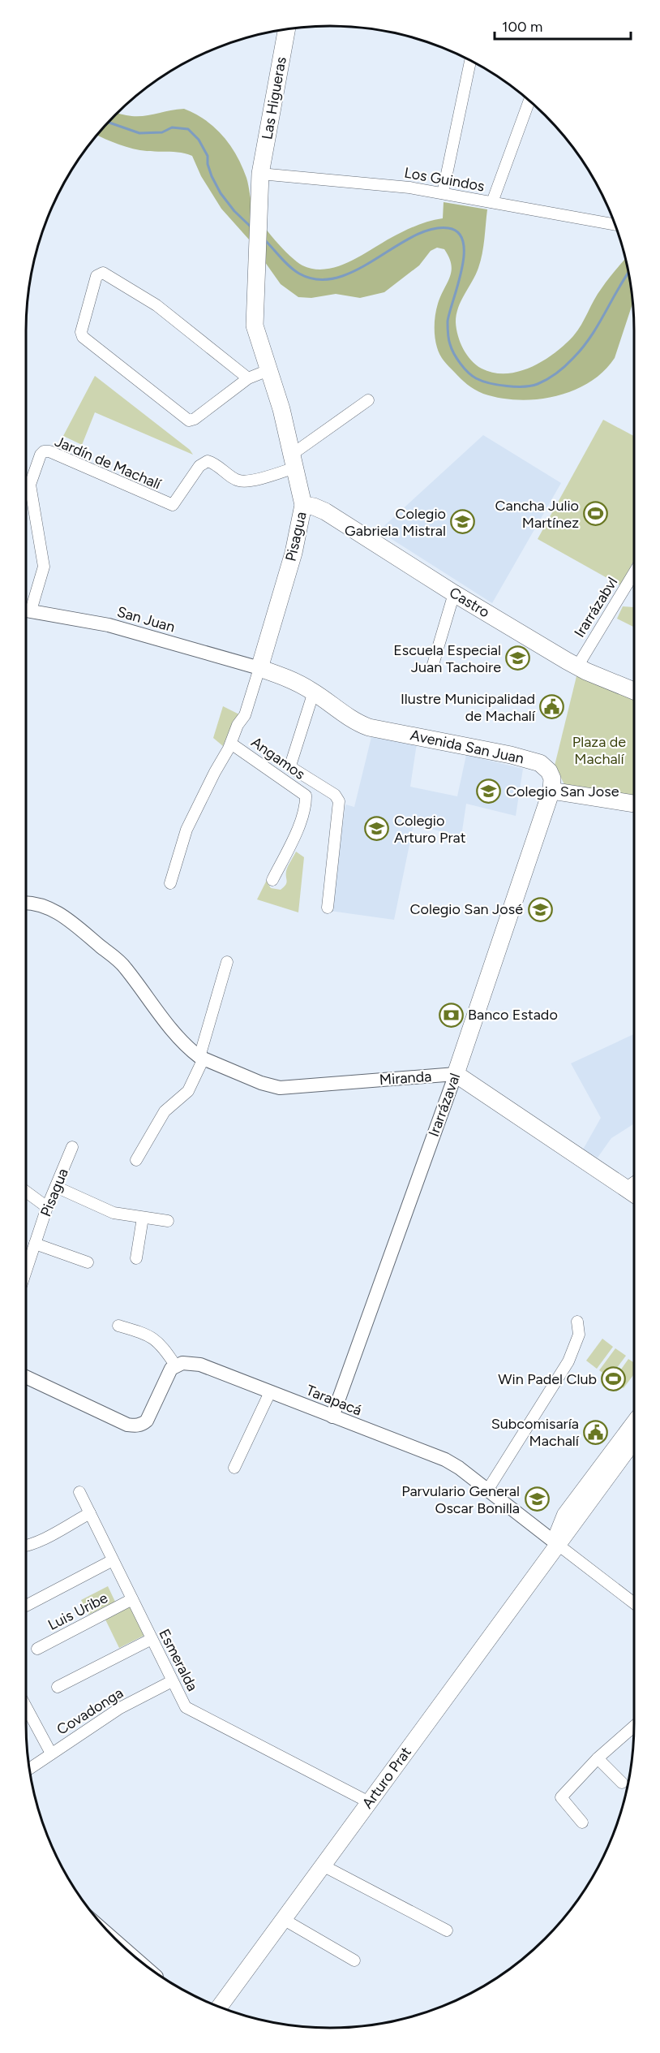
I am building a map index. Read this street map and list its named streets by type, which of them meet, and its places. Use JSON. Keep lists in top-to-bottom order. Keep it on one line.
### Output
{"streets":{"main road":["Las Higueras","Pisagua","Castro","Avenida San Juan","Irarrázaval","Arturo Prat"],"street":["Los Guindos","Jardín de Machalí","Irarrázabvl","San Juan","Angamos","Miranda","Tarapacá","Luis Uribe","Esmeralda","Covadonga"]},"crossings":[["Las Higueras","Los Guindos"],["Las Higueras","Pisagua"],["Los Guindos","Pisagua"],["Jardín de Machalí","Pisagua"],["Jardín de Machalí","San Juan"],["Pisagua","Castro"],["Pisagua","San Juan"],["Pisagua","Avenida San Juan"],["Pisagua","Angamos"],["Castro","Irarrázabvl"],["San Juan","Avenida San Juan"],["Avenida San Juan","Irarrázaval"],["Miranda","Irarrázaval"],["Irarrázaval","Tarapacá"],["Tarapacá","Arturo Prat"],["Luis Uribe","Esmeralda"],["Esmeralda","Covadonga"],["Esmeralda","Arturo Prat"]],"parks":["Plaza de Machalí"],"places":{"sports":["Cancha Julio Martínez","Win Padel Club"],"school or university":["Colegio Gabriela Mistral","Escuela Especial Juan Tachoire","Colegio San Jose","Colegio Arturo Prat","Colegio San José","Parvulario General Oscar Bonilla"],"public building":["Ilustre Municipalidad de Machalí","Subcomisaría Machalí"],"bank":["Banco Estado"]},"scale_bar":"100 m"}
